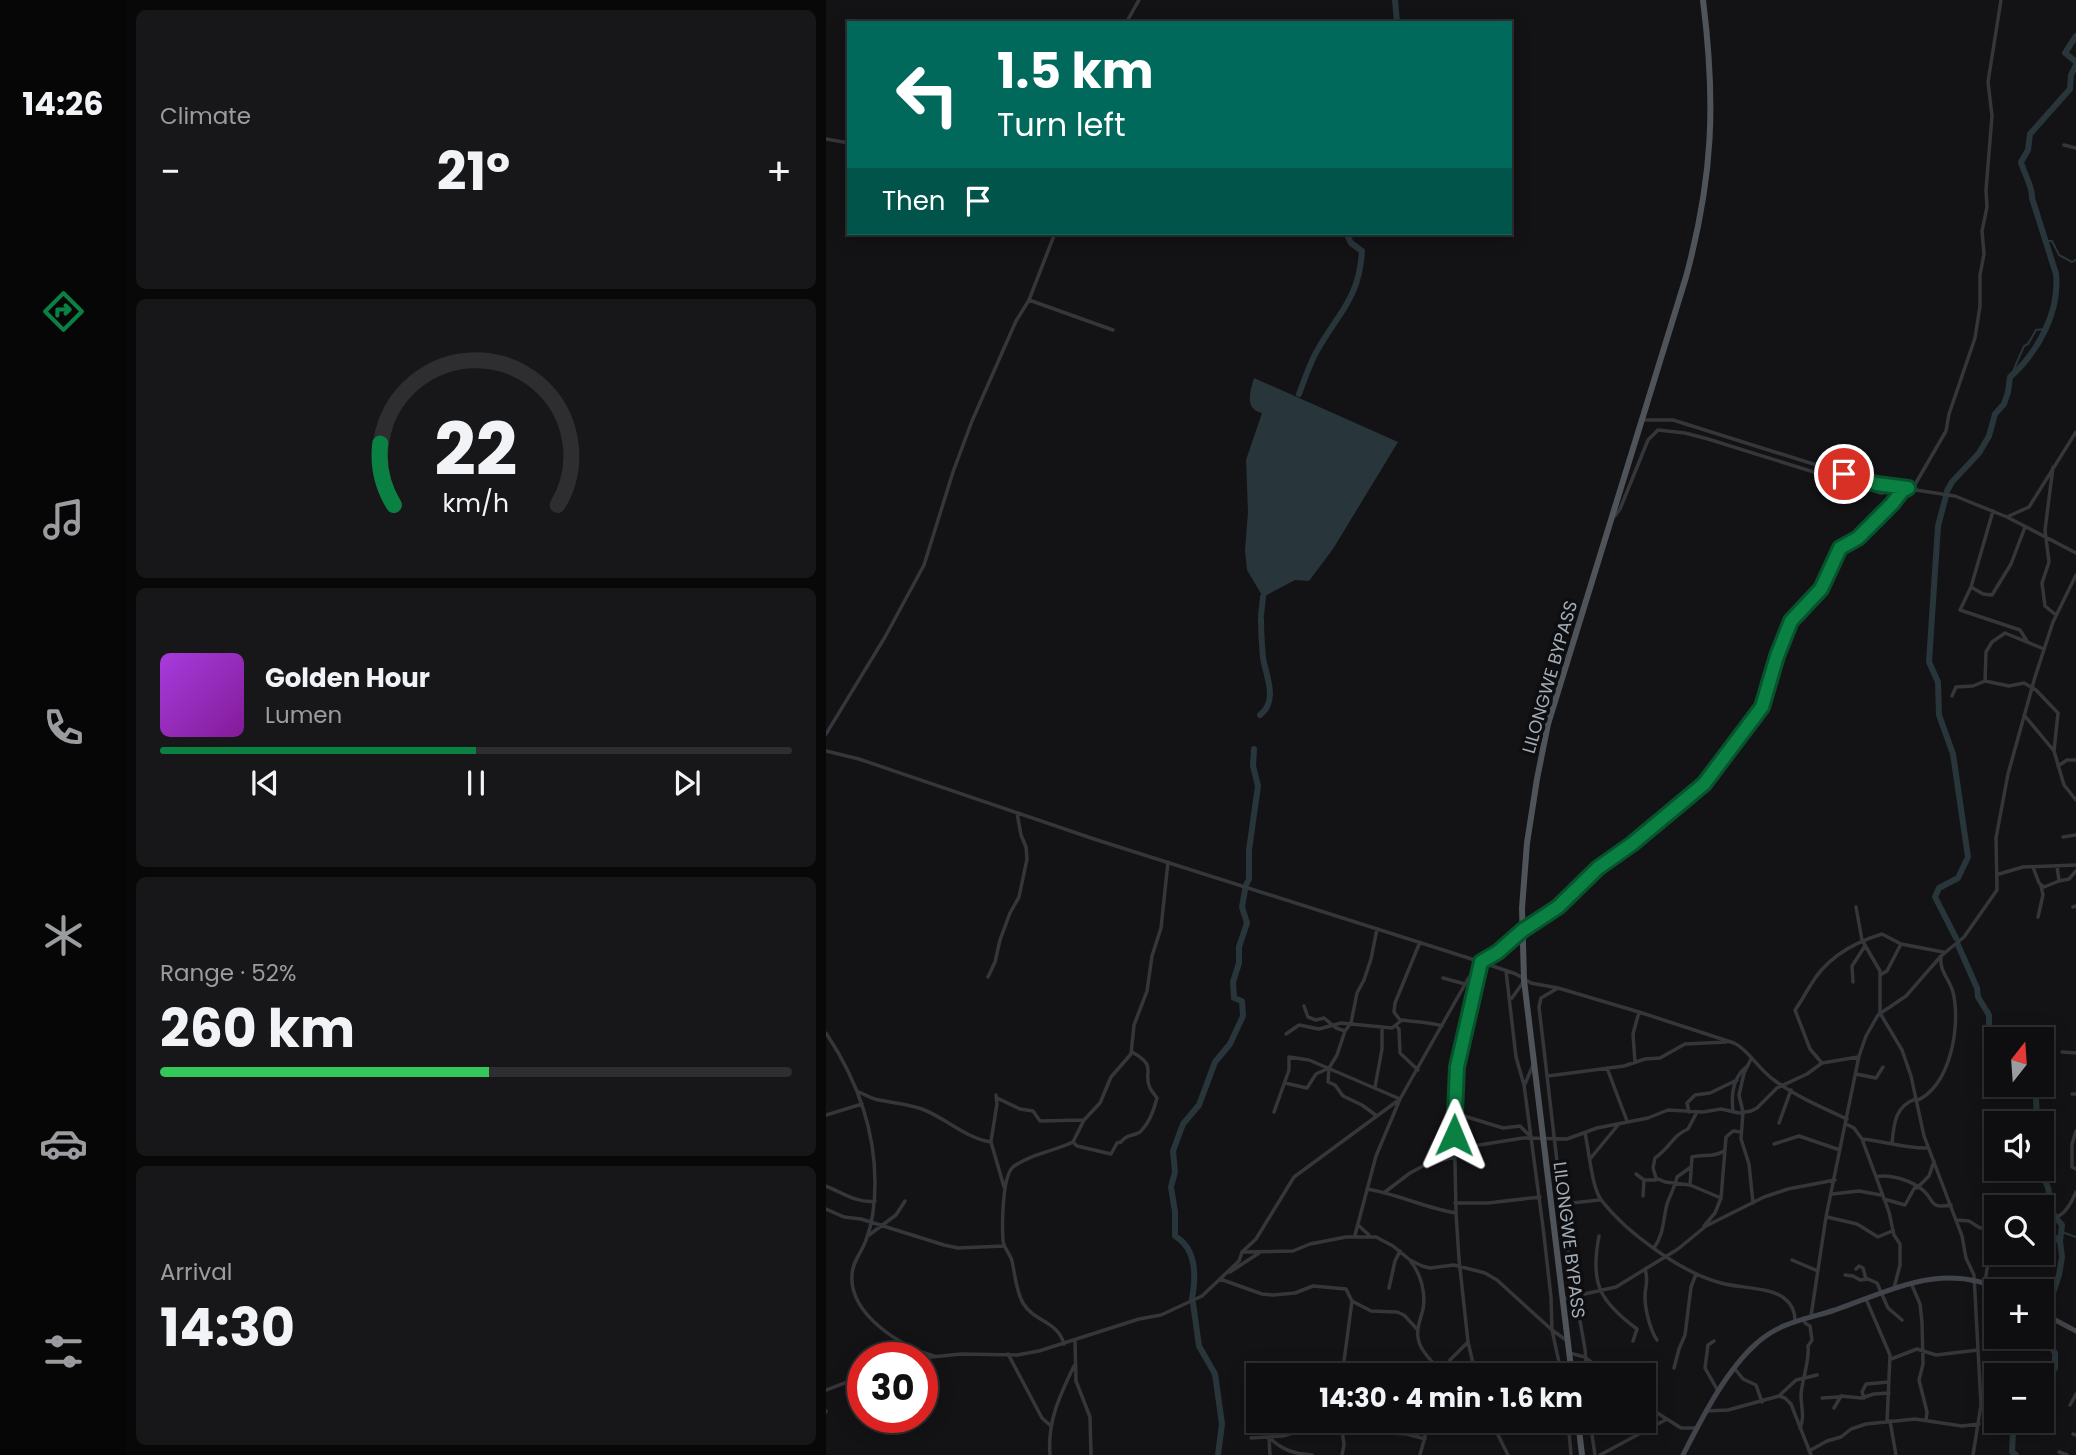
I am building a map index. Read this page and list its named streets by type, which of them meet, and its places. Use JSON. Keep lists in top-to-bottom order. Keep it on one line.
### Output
{"streets":{"main road":["LILONGWE BYPASS"]},"north":"top","page":{"tabs":"14:26","tile":["Climate",["Range · 52%","260 km"],["Arrival","14:30"]],"turn":["1.5 km","Turn left"],"heat":["−","21°","+"],"then":"Then","song":["Golden Hour","Lumen"],"map_buttons":["+","−"],"limit":"30","trip":"14:30 · 4 min · 1.6 km","gauge":["22","km/h"]}}
